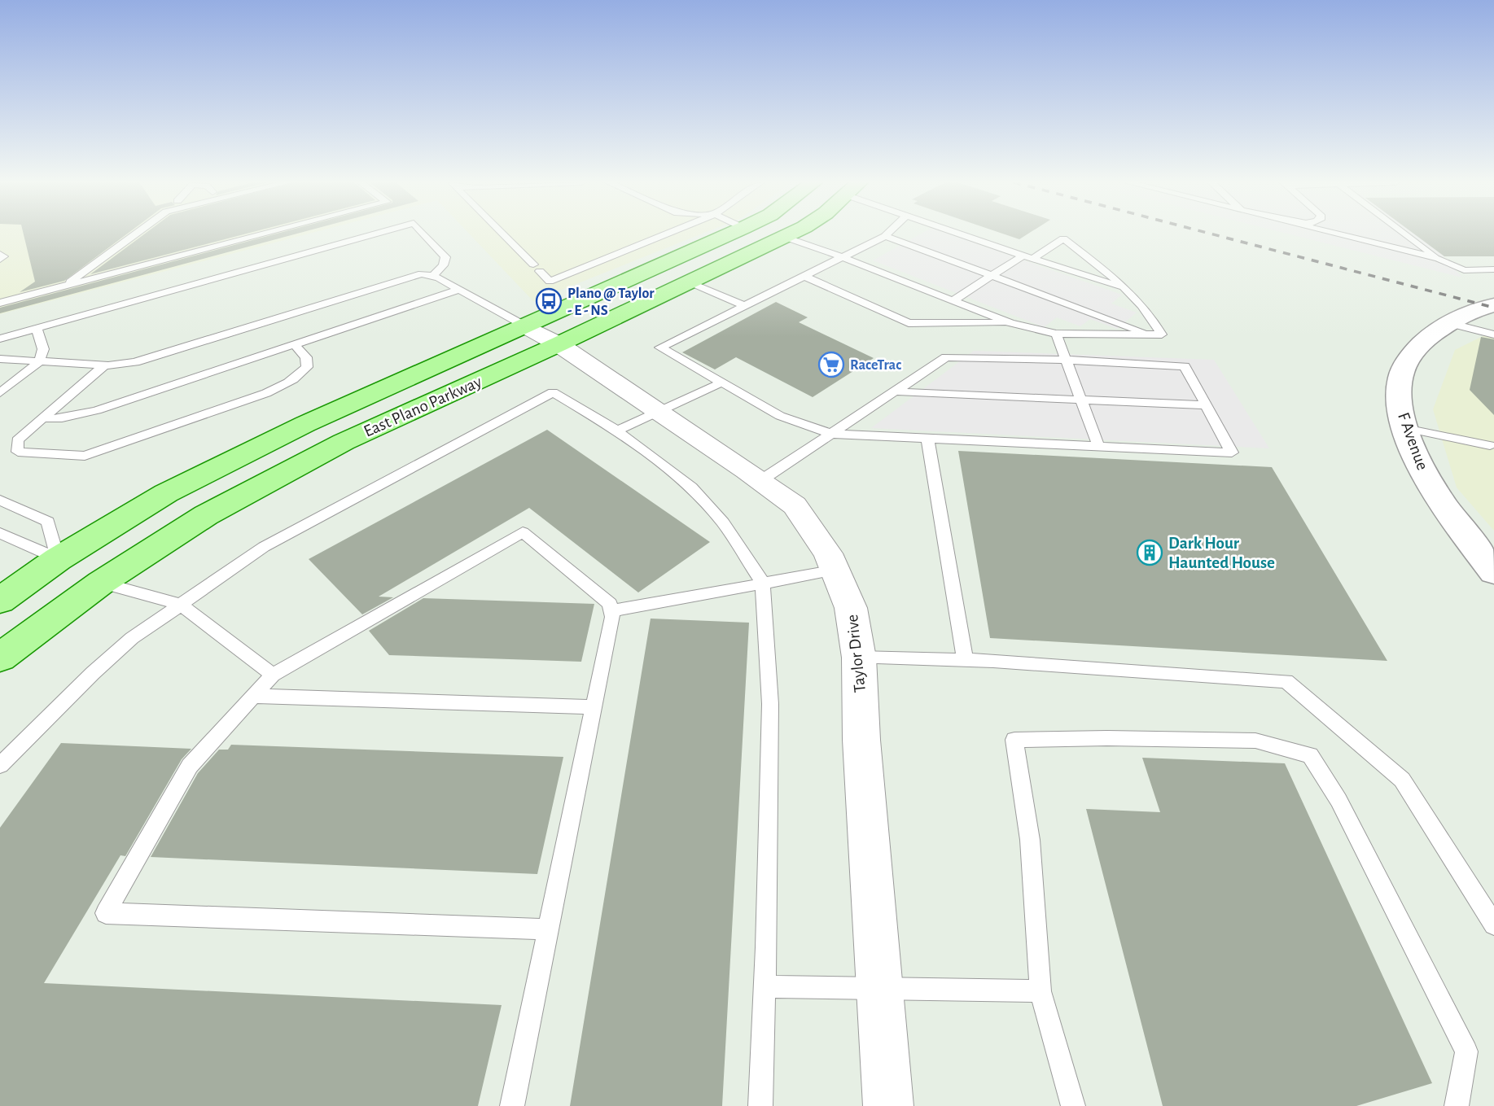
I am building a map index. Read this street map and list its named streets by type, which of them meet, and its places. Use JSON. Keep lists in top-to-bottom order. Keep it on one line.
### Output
{"streets":{"main road":["East Plano Parkway"],"street":["F Avenue","Taylor Drive"]},"crossings":[["East Plano Parkway","Taylor Drive"]],"places":{"bus stop":["Plano @ Taylor - E - NS"],"supermarket":["RaceTrac"],"building":["Dark Hour Haunted House"]}}
